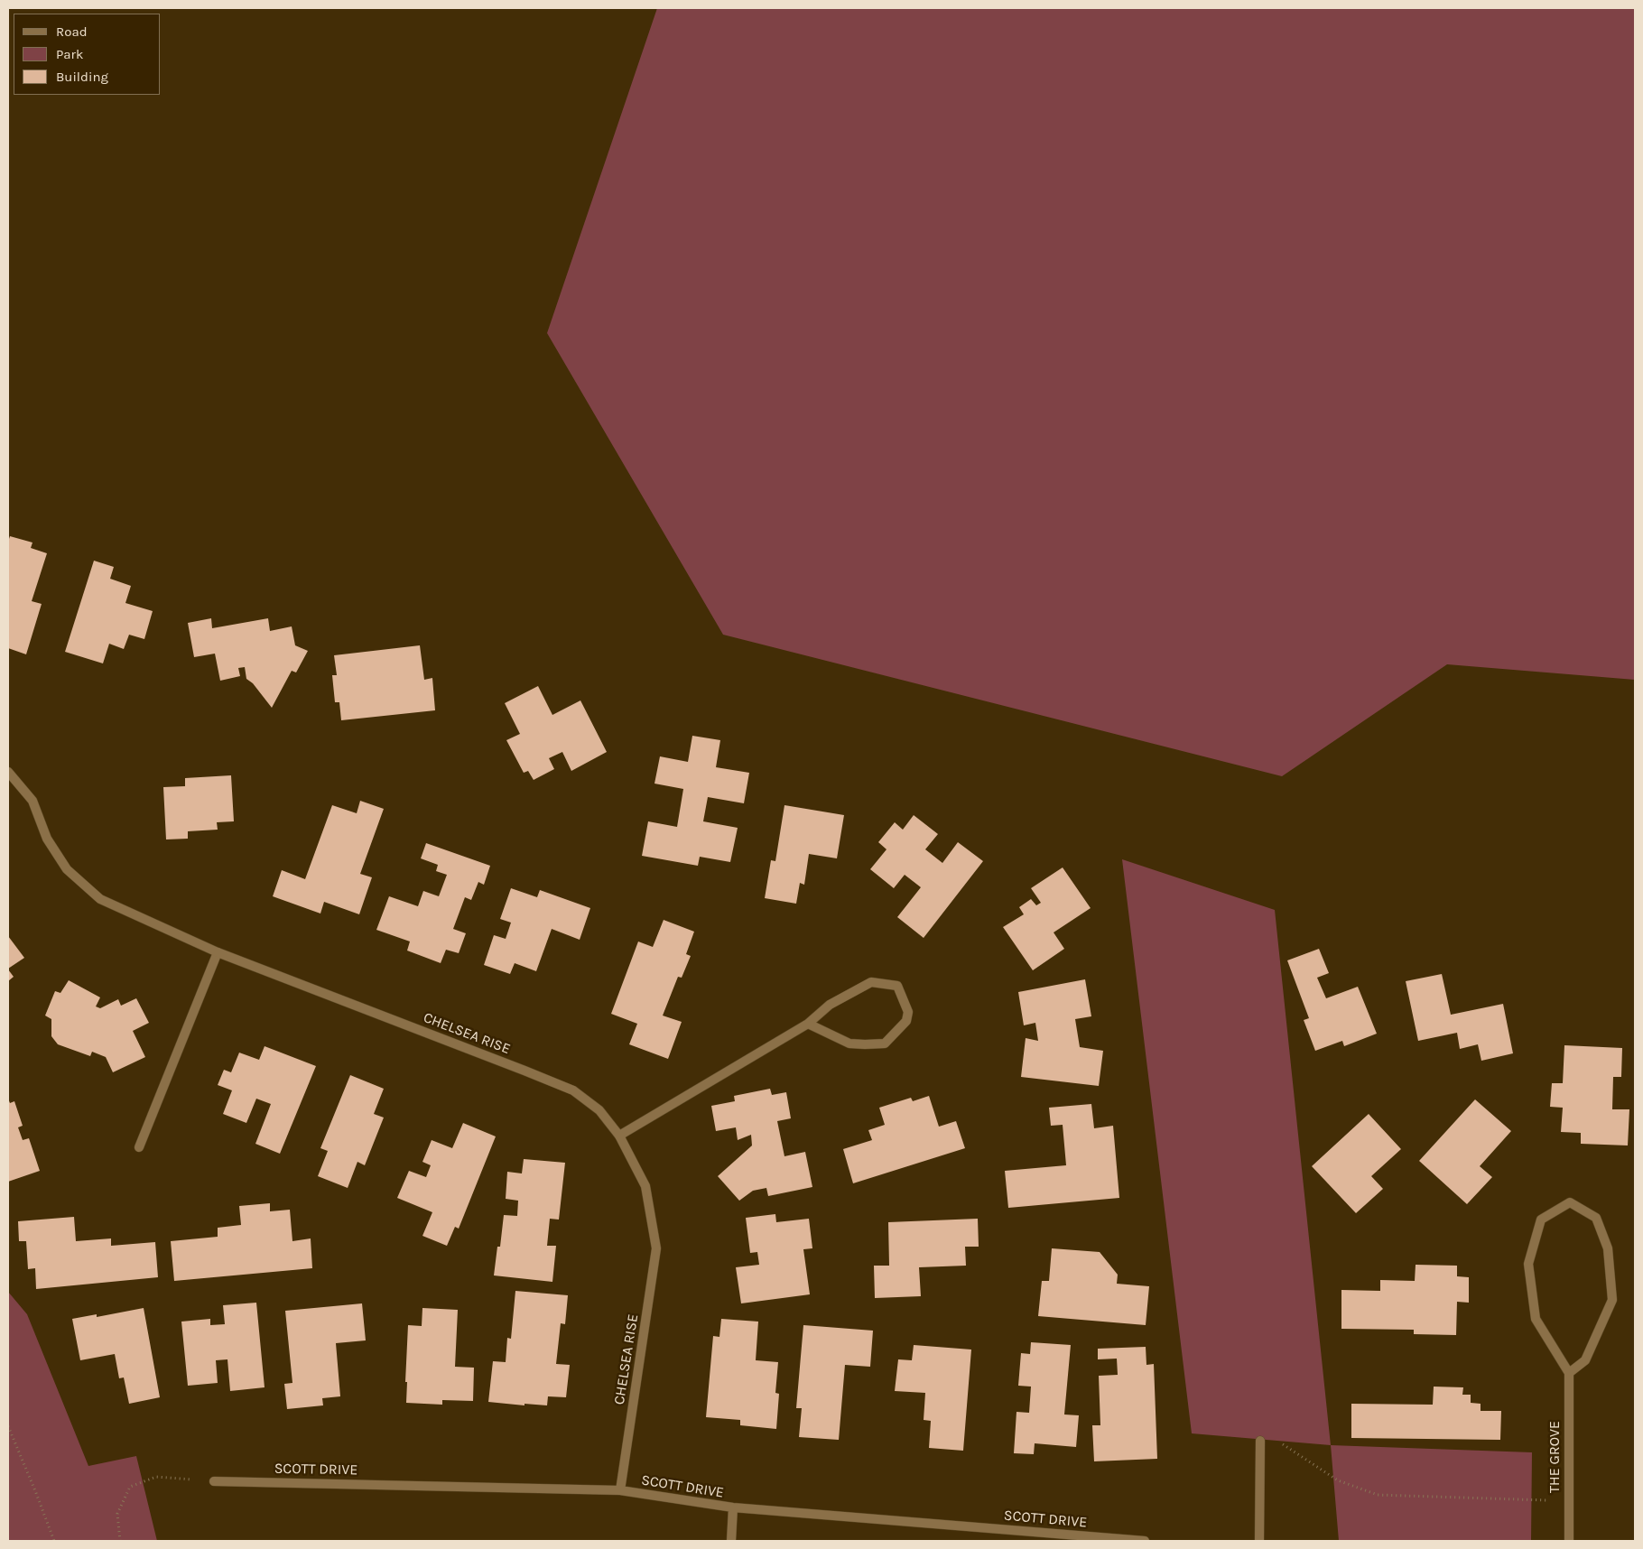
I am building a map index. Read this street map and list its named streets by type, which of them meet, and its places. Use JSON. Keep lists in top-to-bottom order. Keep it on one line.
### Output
{"streets":{"street":["CHELSEA RISE","THE GROVE","SCOTT DRIVE"]},"crossings":[["CHELSEA RISE","SCOTT DRIVE"]],"legend":["Road","Park","Building"]}
